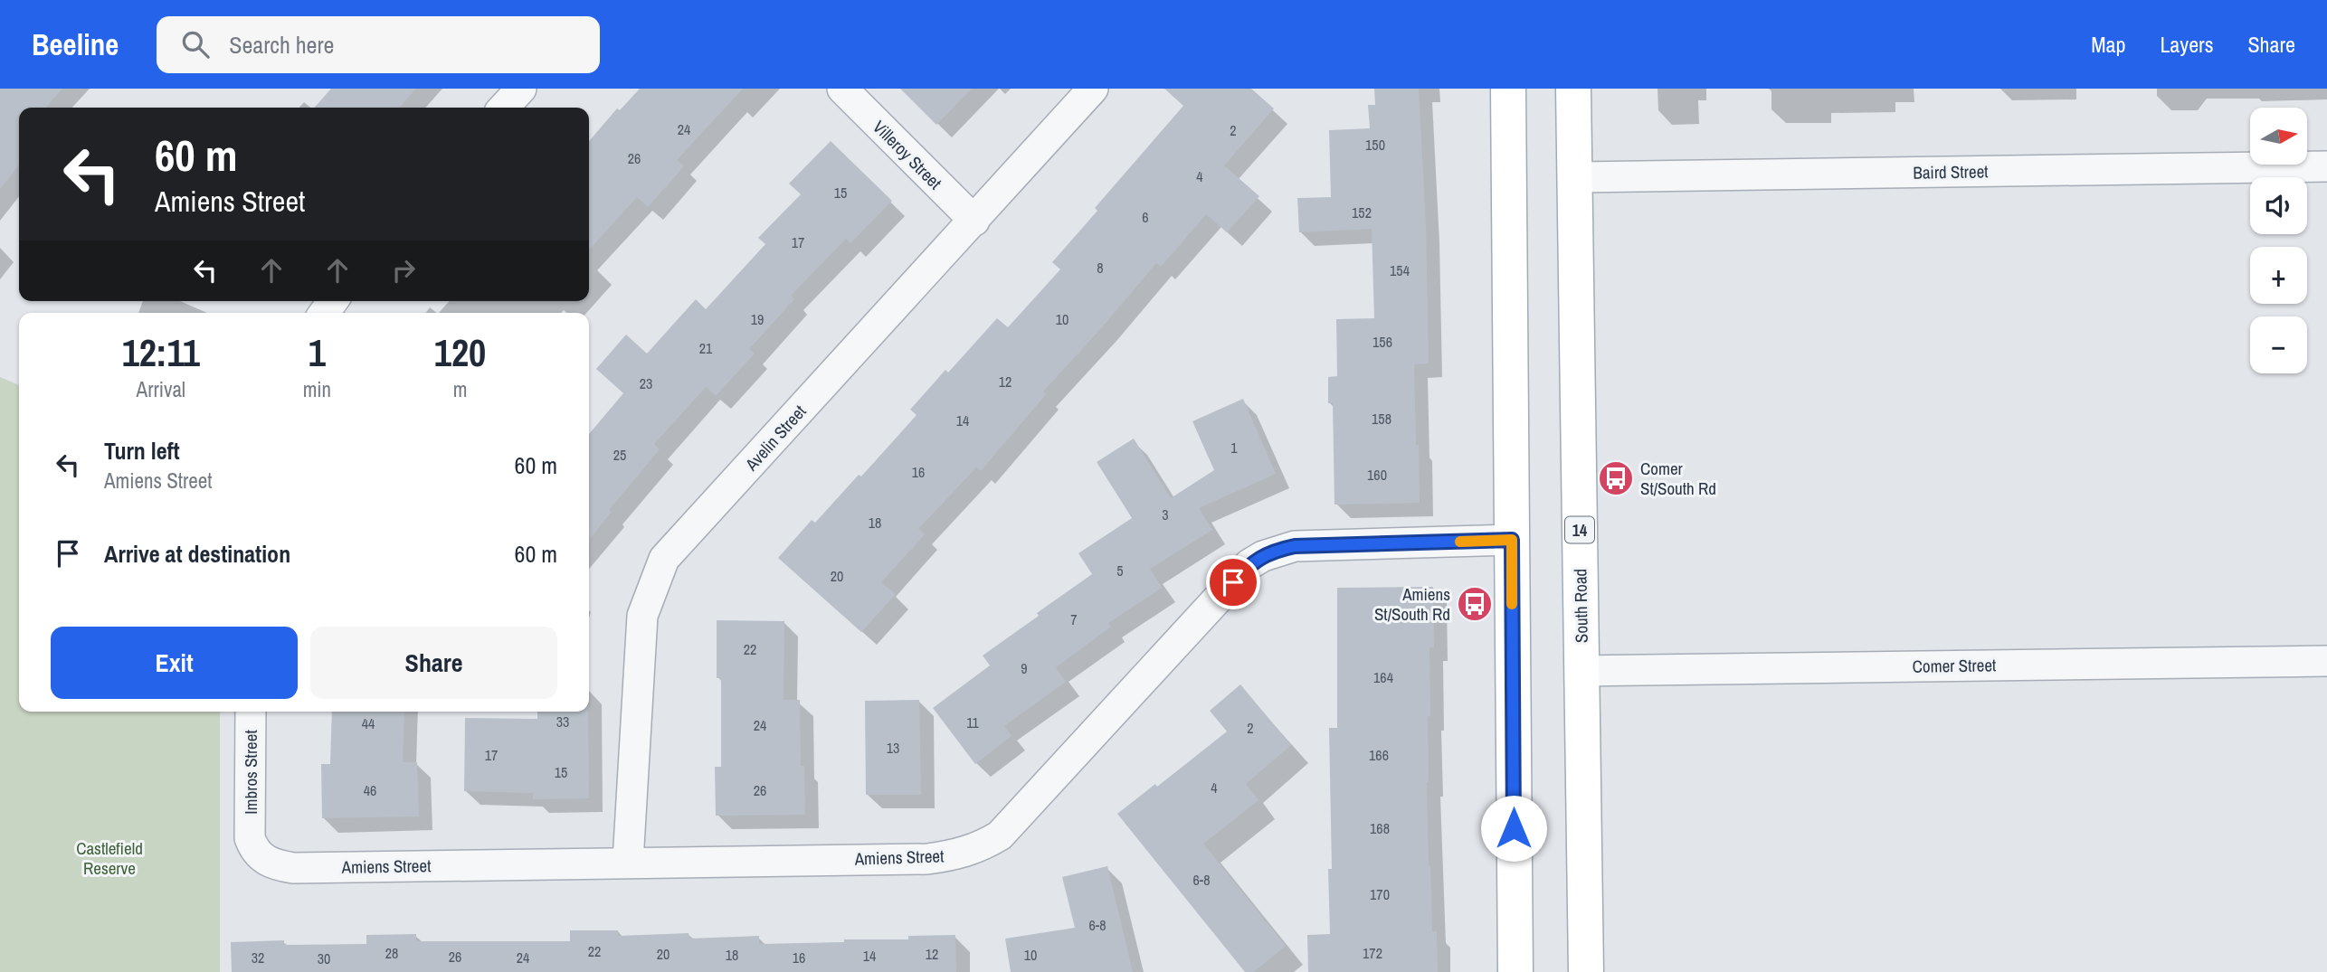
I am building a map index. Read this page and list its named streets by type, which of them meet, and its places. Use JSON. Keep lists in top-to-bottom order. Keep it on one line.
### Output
{"streets":{"main road":["14","South Road"],"street":["Villeroy Street","Baird Street","Avelin Street","Comer Street","Imbros Street","Amiens Street"]},"crossings":[["Villeroy Street","Avelin Street"],["Baird Street","South Road"],["Avelin Street","Amiens Street"],["South Road","Comer Street"],["Imbros Street","Amiens Street"]],"parks":["Castlefield Reserve"],"places":{"bus stop":["Comer St/South Rd","Amiens St/South Rd"]},"house_numbers":["24","2","150","26","4","15","152","6","17","8","154","19","10","156","21","12","23","158","14","1","25","16","160","3","18","5","20","7","22","9","164","33","11","44","24","2","13","17","166","15","4","46","26","168","6-8","170","6-8","22","28","172","20","12","18","10","14","26","32","24","16","30"],"north":"right","page":{"header":"Beeline","search":"Search here","nav":["Map","Layers","Share"],"map_buttons":["+","−"],"turn":["60 m","Amiens Street"],"eta":["12:11","Arrival","1","min","120","m"],"list":[{"name":"Turn left","note":"Amiens Street","value":"60 m"},{"name":"Arrive at destination","value":"60 m"}],"buttons":["Exit","Share"]}}
